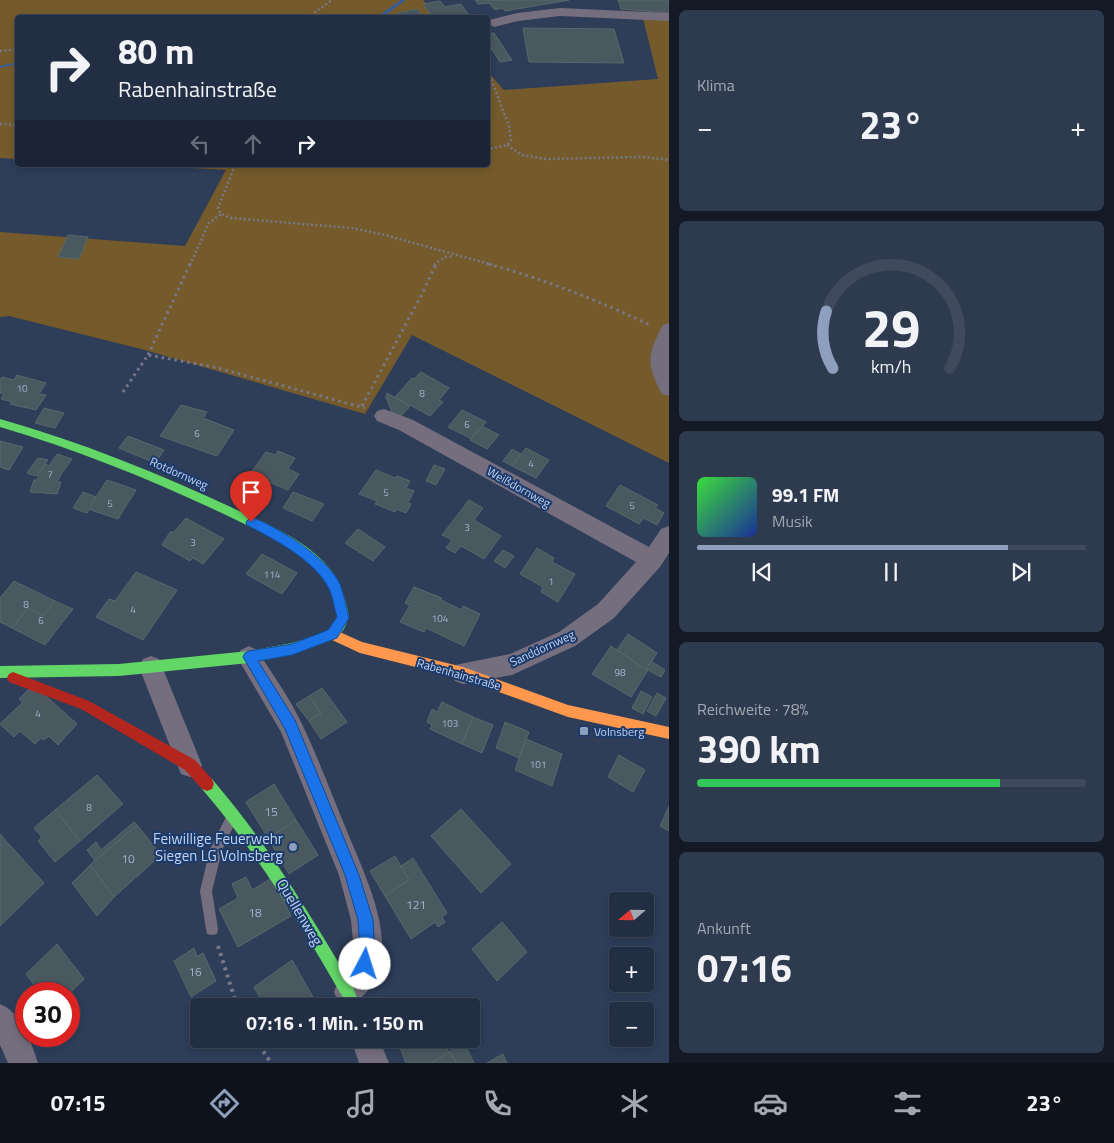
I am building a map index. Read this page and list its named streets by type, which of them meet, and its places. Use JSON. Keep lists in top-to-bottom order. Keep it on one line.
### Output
{"streets":{"street":["Rotdornweg","Weißdornweg","Sanddornweg","Rabenhainstraße","Quellenweg"]},"crossings":[["Rotdornweg","Rabenhainstraße"],["Weißdornweg","Sanddornweg"],["Sanddornweg","Rabenhainstraße"]],"places":{"transit":["Volnsberg"],"other":["Feiwillige Feuerwehr Siegen LG Volnsberg"]},"house_numbers":["10","8","6","6","4","7","5","5","5","3","3","114","1","8","4","104","6","98","4","103","101","8","15","10","121","18","16"],"north":"left","page":{"tile":["Klima",["Reichweite · 78%","390 km"],["Ankunft","07:16"]],"turn":["80 m","Rabenhainstraße"],"heat":["−","23°","+"],"song":["99.1 FM","Musik"],"map_buttons":["+","−"],"limit":"30","trip":"07:16 · 1 Min. · 150 m","tabs":["07:15","23°"],"gauge":["29","km/h"]}}
